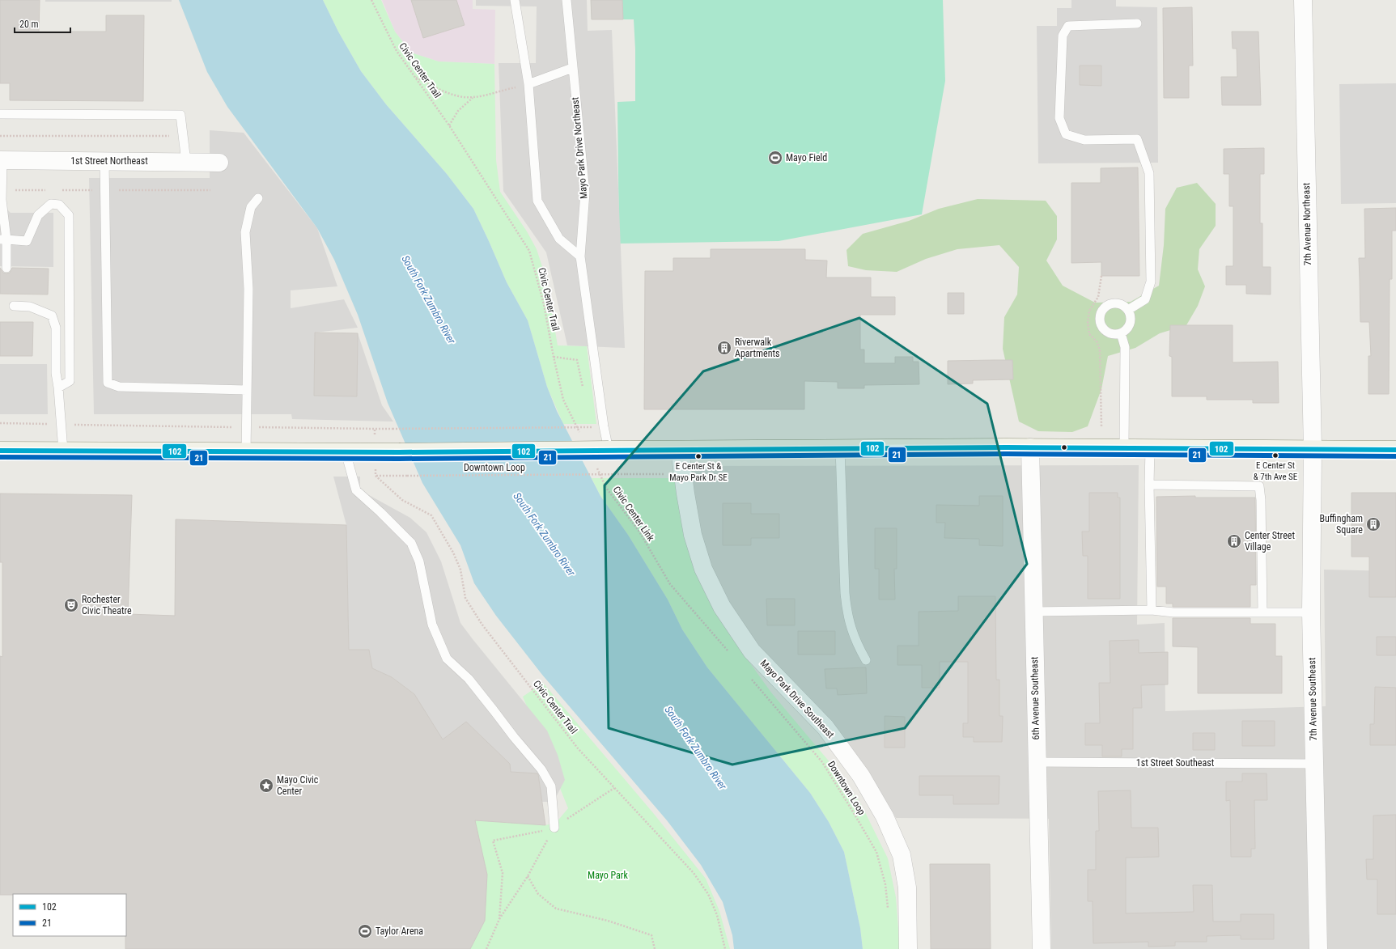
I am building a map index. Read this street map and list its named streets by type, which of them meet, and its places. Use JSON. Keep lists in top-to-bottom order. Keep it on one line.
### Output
{"streets":{"street":["1st Street Northeast","7th Avenue Northeast","6th Avenue Southeast","Mayo Park Drive Southeast","7th Avenue Southeast"],"lane":["Mayo Park Drive Northeast","1st Street Southeast"],"path":["Civic Center Trail","Downtown Loop","Civic Center Link"]},"crossings":[["Civic Center Trail","Downtown Loop"],["7th Avenue Northeast","7th Avenue Southeast"],["6th Avenue Southeast","1st Street Southeast"],["7th Avenue Southeast","1st Street Southeast"]],"water":["South Fork Zumbro River"],"parks":["Mayo Park"],"places":{"sports":["Mayo Field","Taylor Arena"],"building":["Riverwalk Apartments","Buffingham Square","Center Street Village"],"other":["E Center St & 7th Ave SE","E Center St & Mayo Park Dr SE"],"theatre":["Rochester Civic Theatre"],"place":["Mayo Civic Center"]},"lines":["transit line 102","transit line 21"],"legend":["102","21"],"scale_bar":"20 m"}
